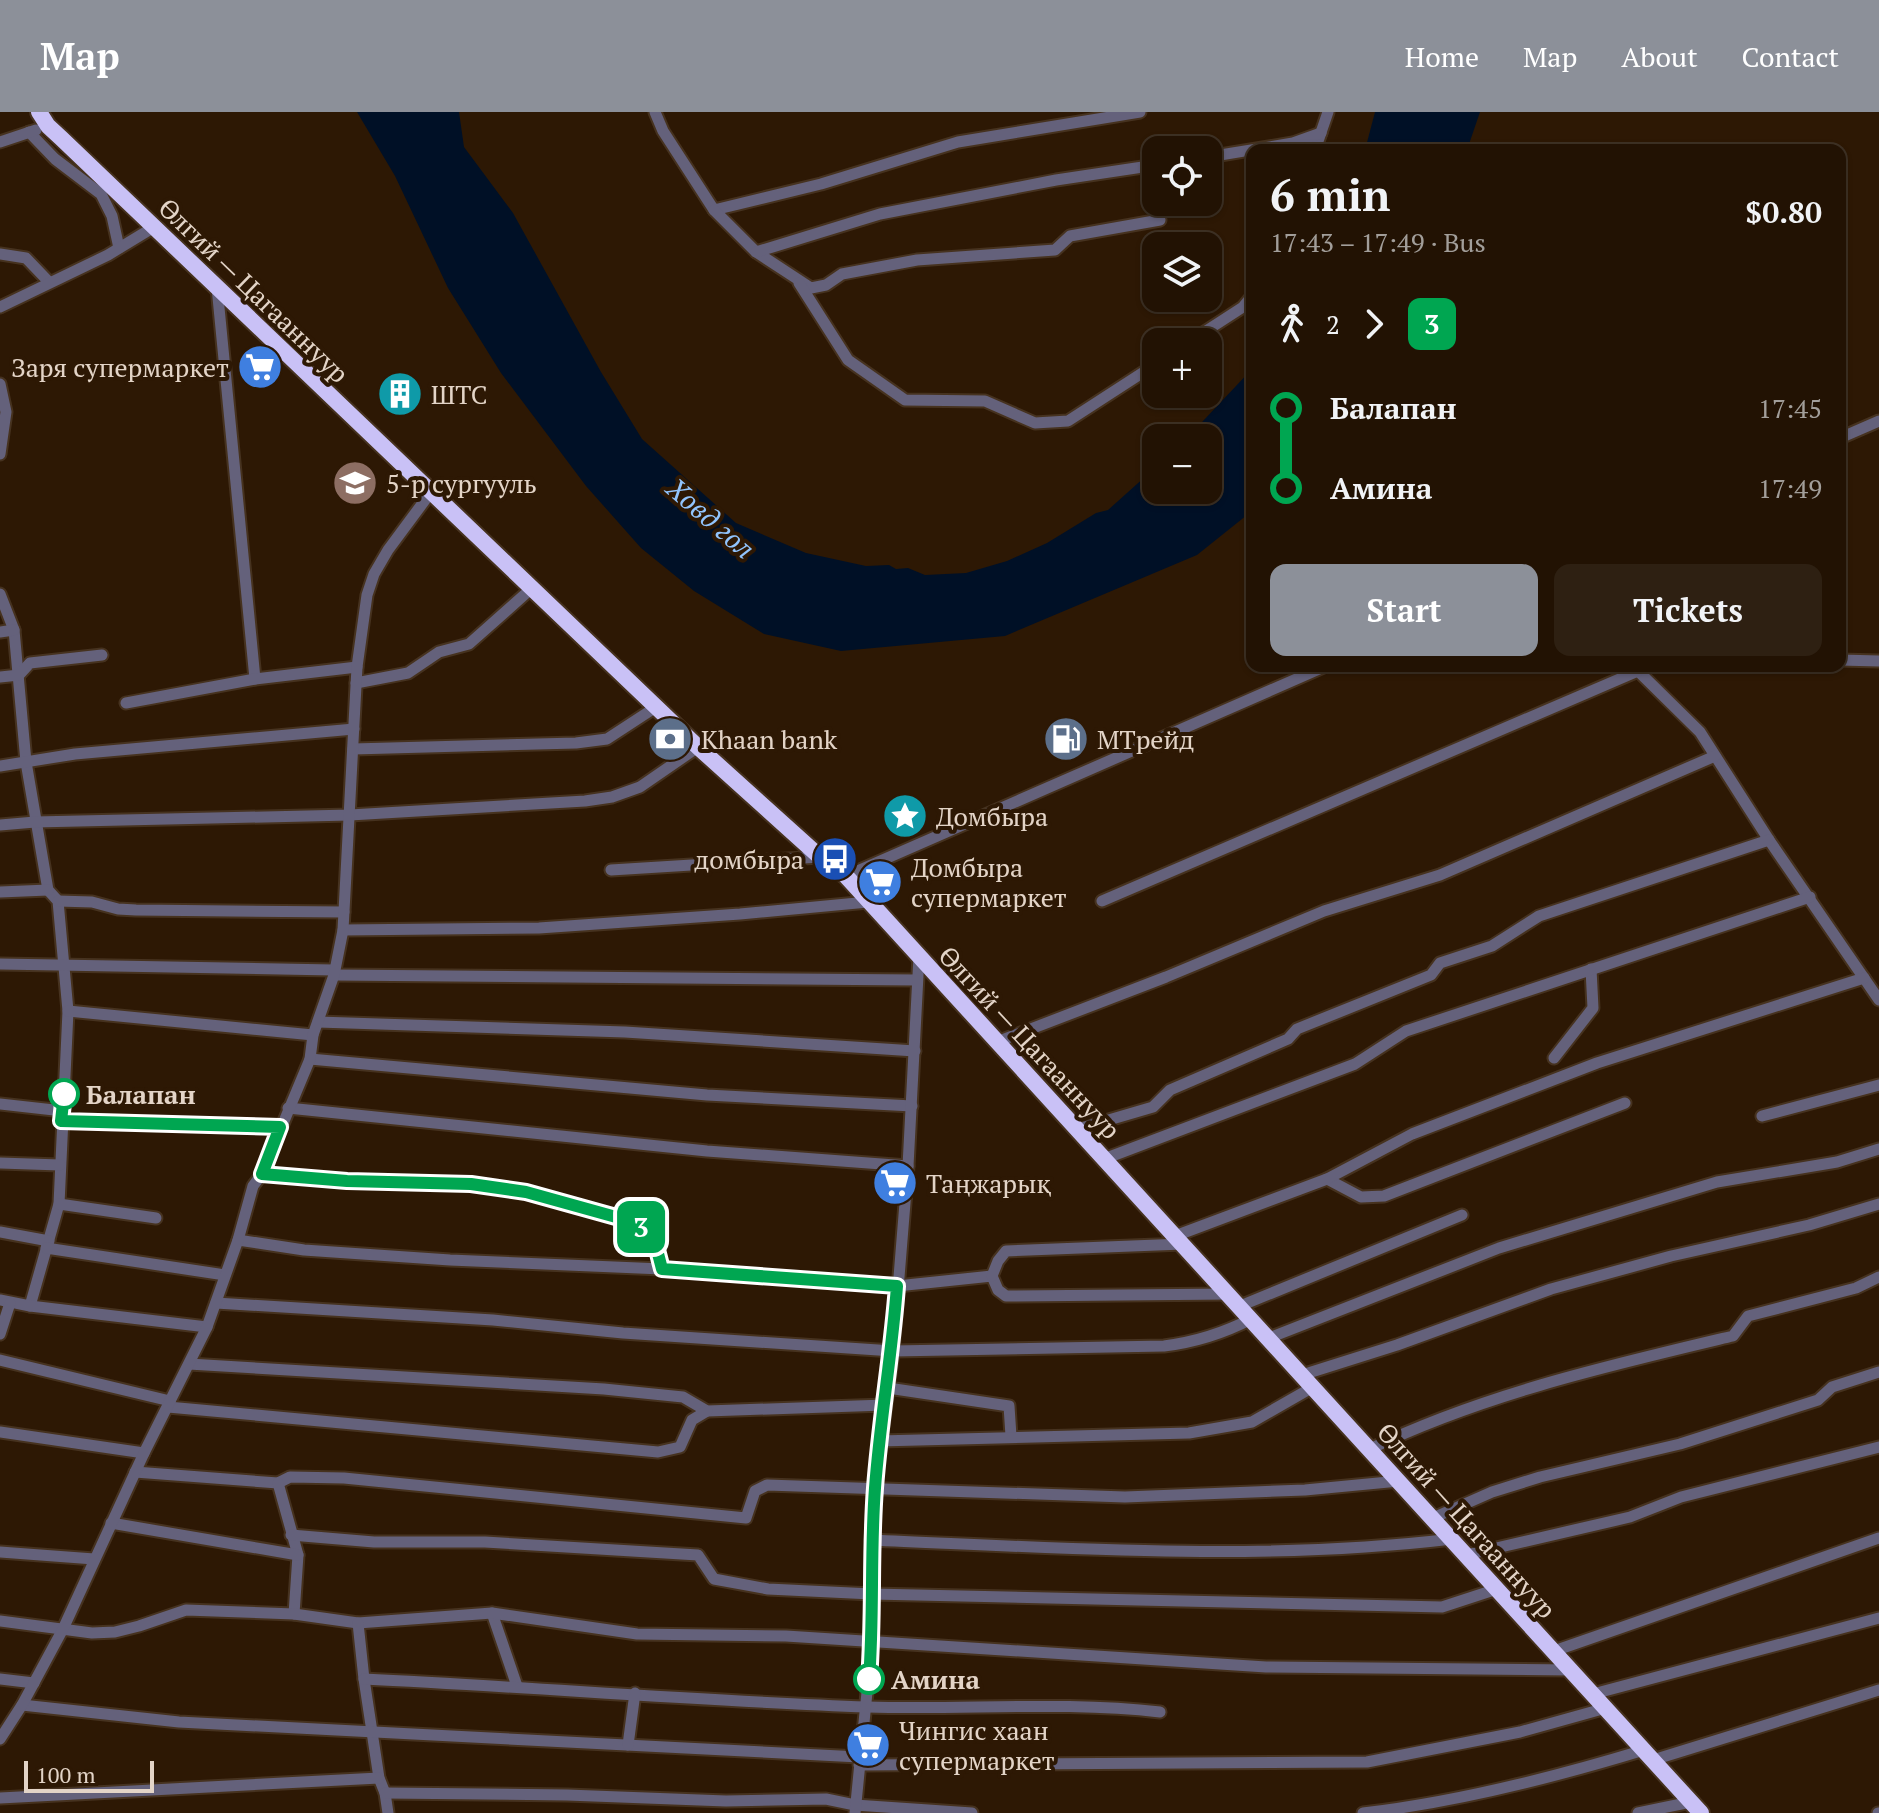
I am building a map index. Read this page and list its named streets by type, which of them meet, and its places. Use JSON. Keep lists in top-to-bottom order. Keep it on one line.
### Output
{"streets":{"highway":["Өлгий — Цагааннуур"]},"water":["Ховд гол"],"places":{"supermarket":["Заря супермаркет","Домбыра супермаркет","Таңжарық","Чингис хаан супермаркет"],"building":["ШТС"],"school or university":["5-р сургууль"],"bank":["Khaan bank"],"fuel station":["MTрейд"],"place":["Домбыра"],"bus stop":["домбыра"],"other":["Балапан","Амина"]},"lines":["bus line 3"],"scale_bar":"100 m","page":{"header":"Map","nav":["Home","Map","About","Contact"],"on_map":"3","map_buttons":["+","−"],"heading":["6 min","17:43 – 17:49 · Bus","$0.80"],"legs":["2","3"],"list":[{"name":"Балапан","value":"17:45"},{"name":"Амина","value":"17:49"}],"buttons":["Start","Tickets"],"scale":"100 m"}}
